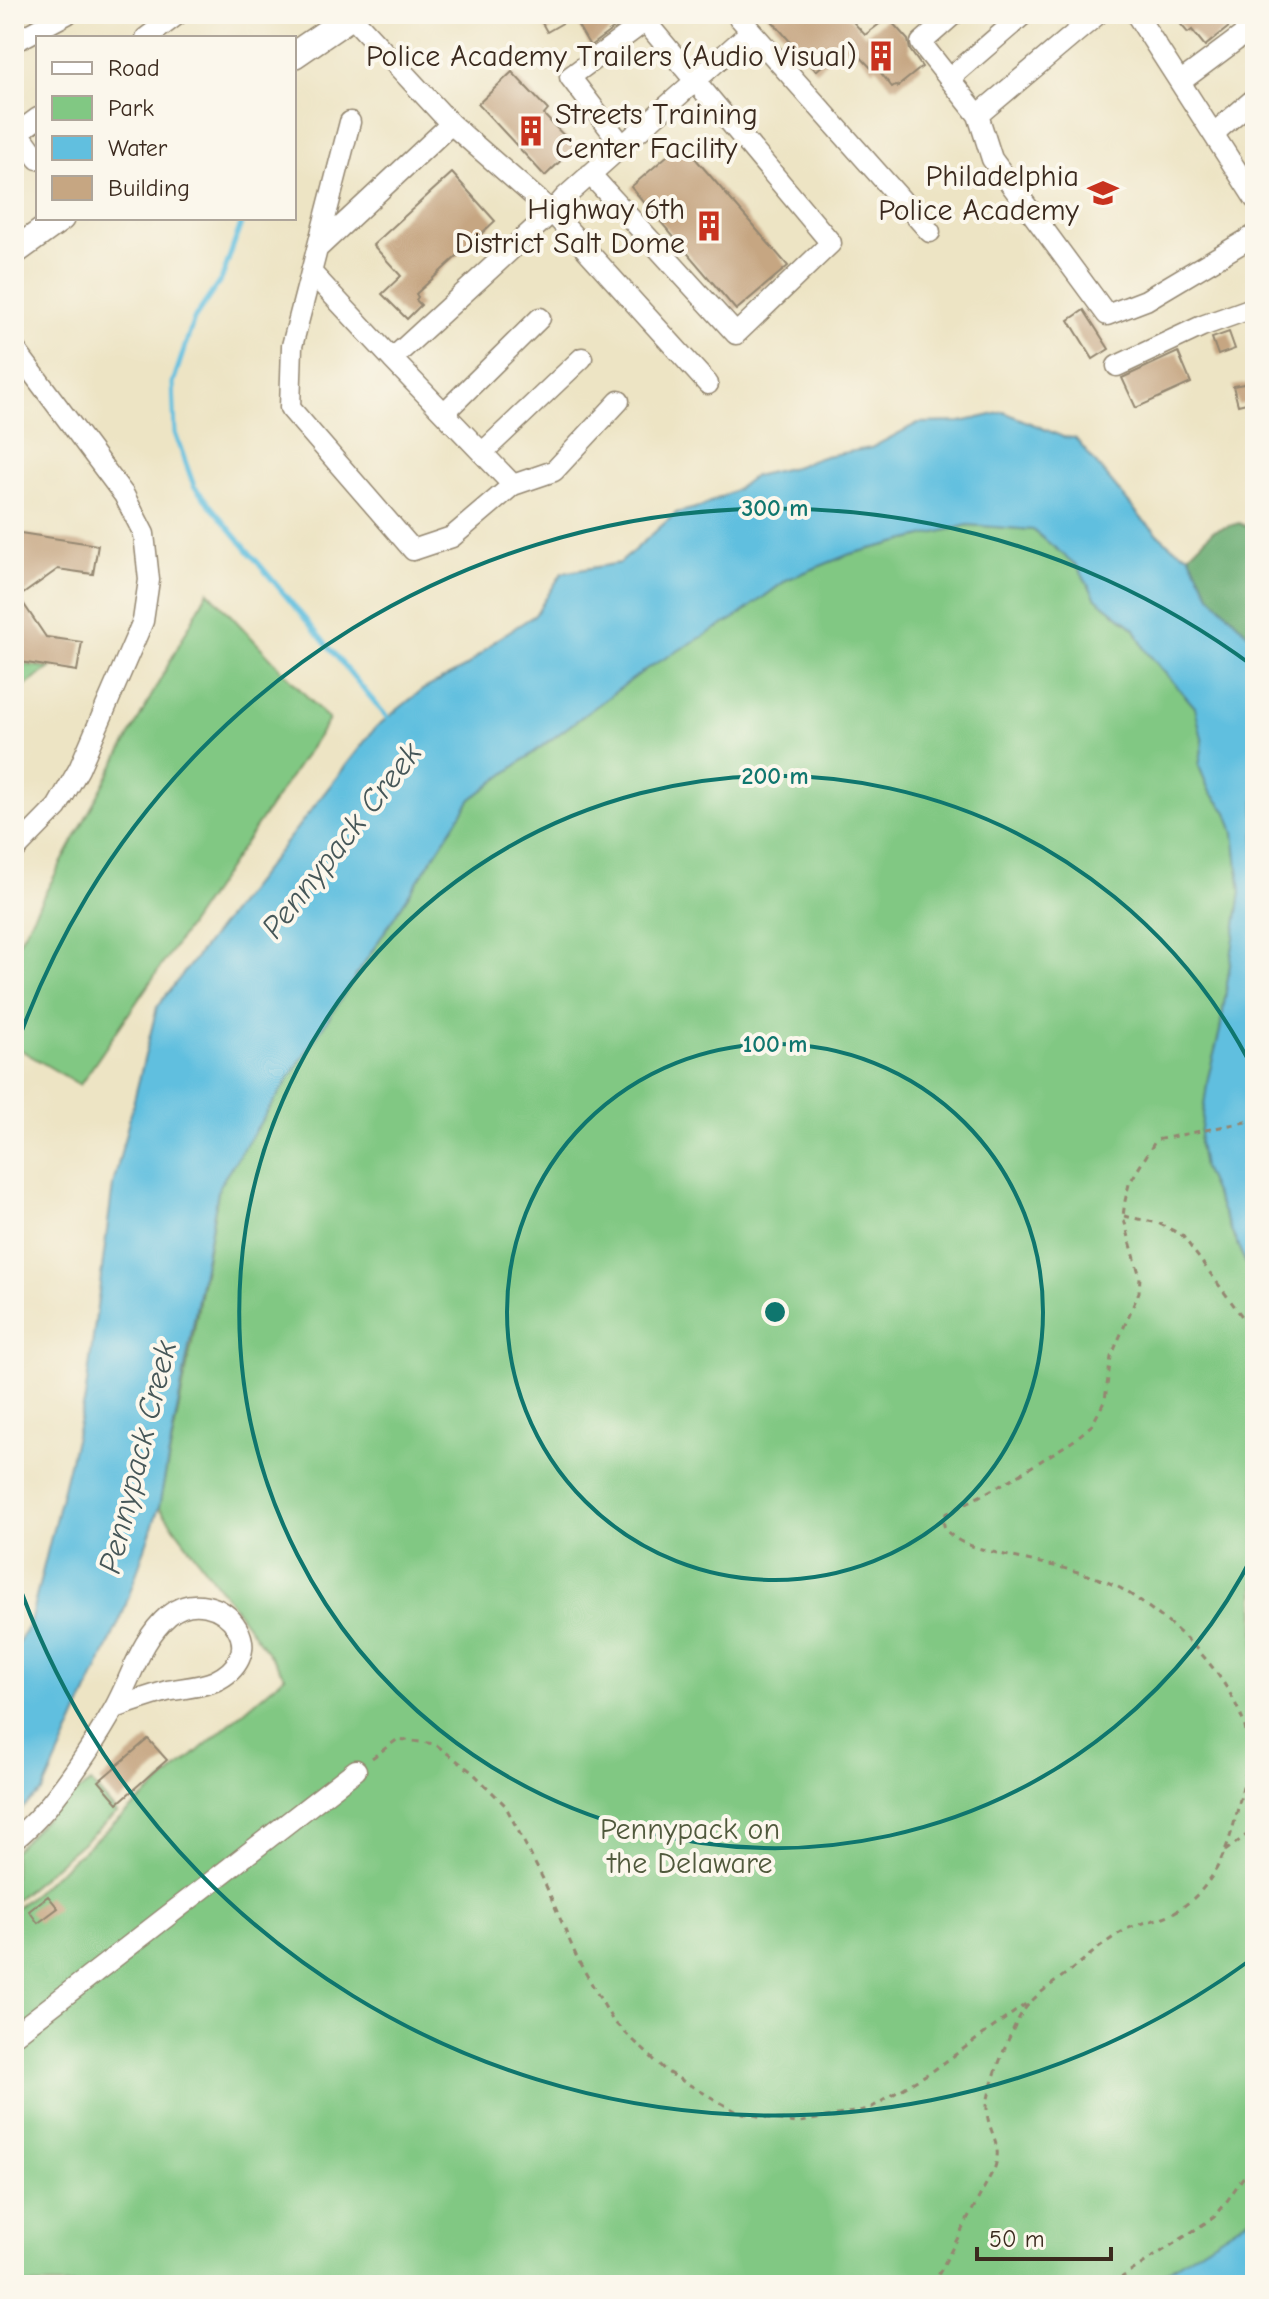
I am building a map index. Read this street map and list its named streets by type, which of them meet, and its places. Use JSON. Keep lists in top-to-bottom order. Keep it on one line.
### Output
{"water":["Pennypack Creek"],"parks":["Pennypack on the Delaware"],"places":{"building":["Police Academy Trailers (Audio Visual)","Streets Training Center Facility","Highway 6th District Salt Dome"],"school or university":["Philadelphia Police Academy"]},"legend":["Road","Park","Water","Building"],"scale_bar":"50 m","rings":["300 m","200 m","100 m"]}
